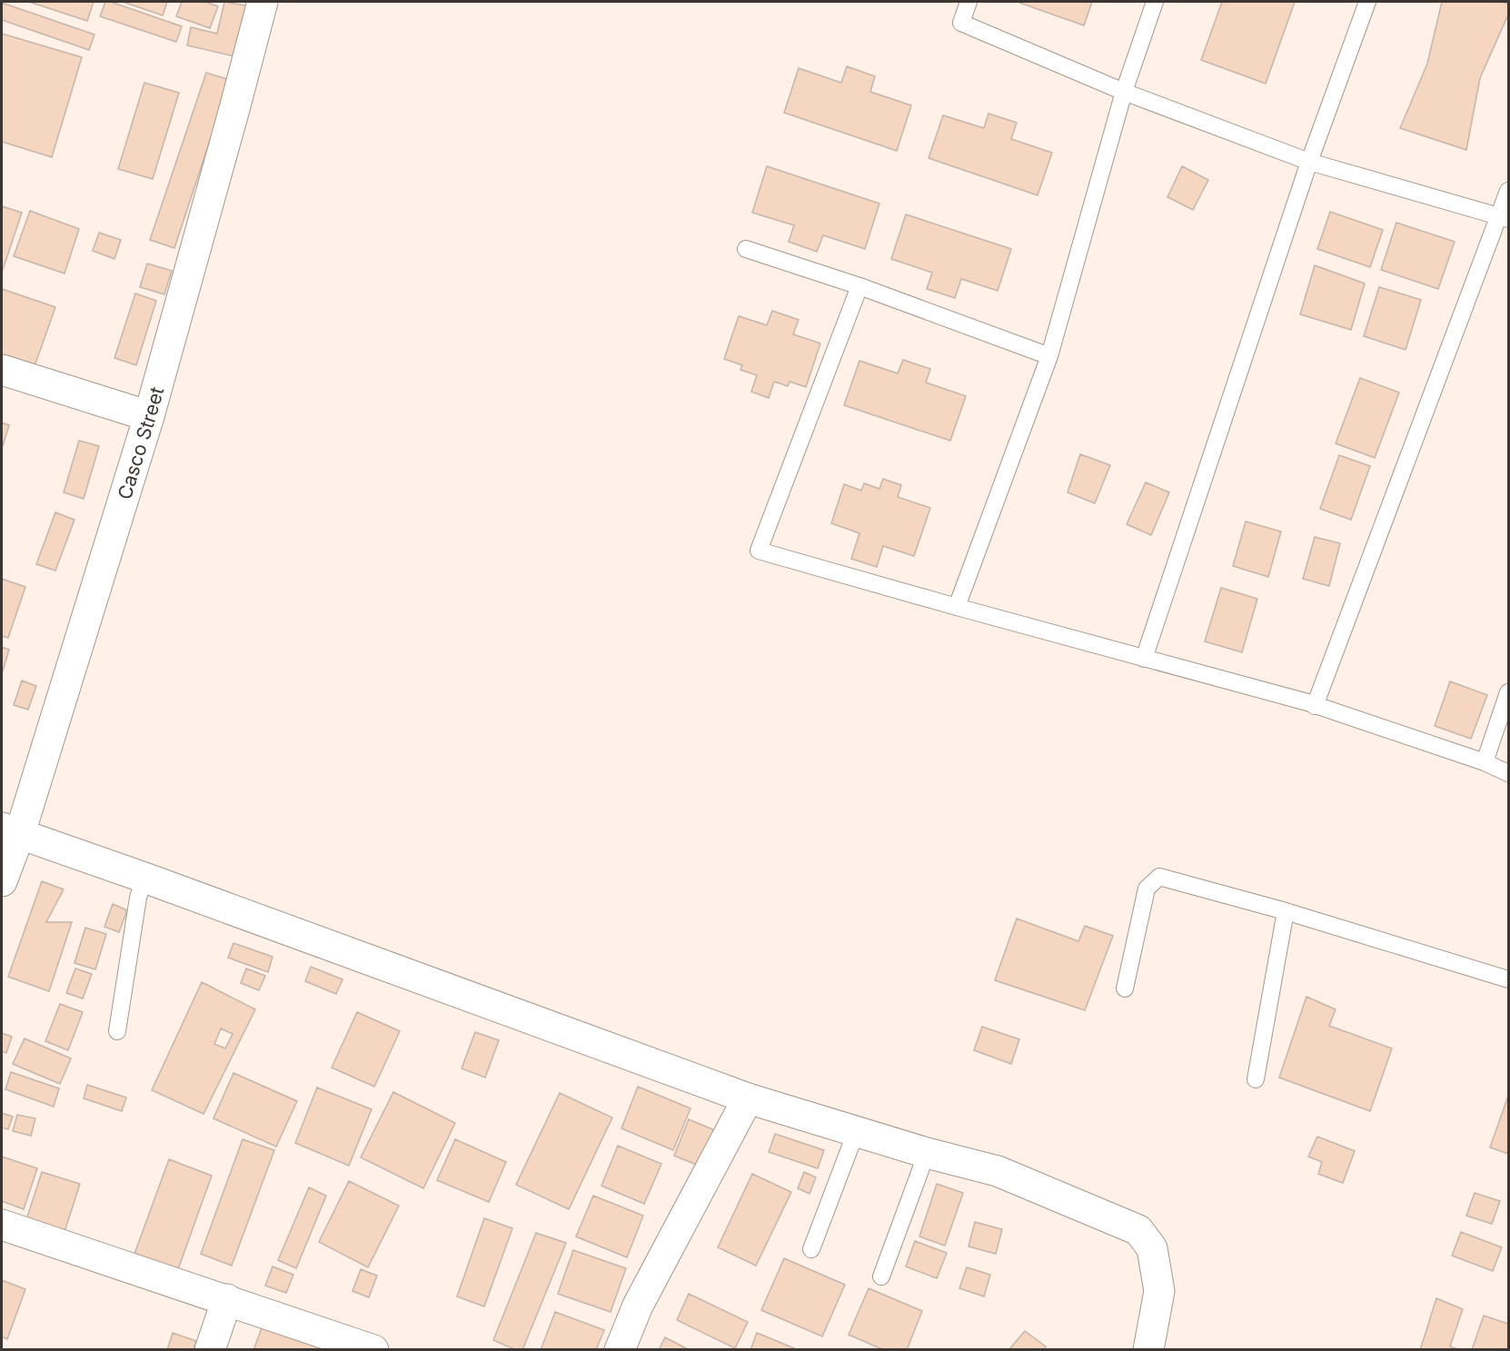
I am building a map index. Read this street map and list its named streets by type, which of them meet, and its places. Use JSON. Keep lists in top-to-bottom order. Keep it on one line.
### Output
{"streets":{"street":["Casco Street"]}}
